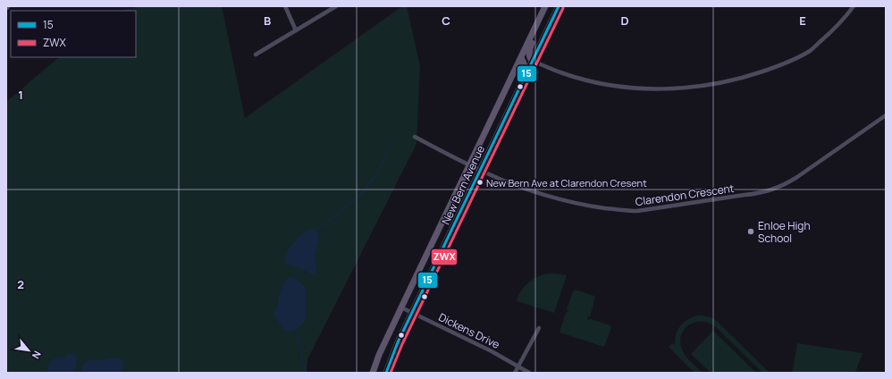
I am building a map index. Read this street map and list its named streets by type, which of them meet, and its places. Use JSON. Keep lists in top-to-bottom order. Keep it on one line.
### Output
{"streets":{"main road":["New Bern Avenue"],"street":["Clarendon Crescent","Dickens Drive"]},"crossings":[["New Bern Avenue","Clarendon Crescent"],["New Bern Avenue","Dickens Drive"]],"places":["New Bern Ave at Clarendon Cresent","Enloe High School"],"lines":["transit line 15","transit line ZWX"],"legend":["15","ZWX"],"north":"bottom right","grid":{"columns":["B","C","D","E"],"rows":["1","2"]}}
